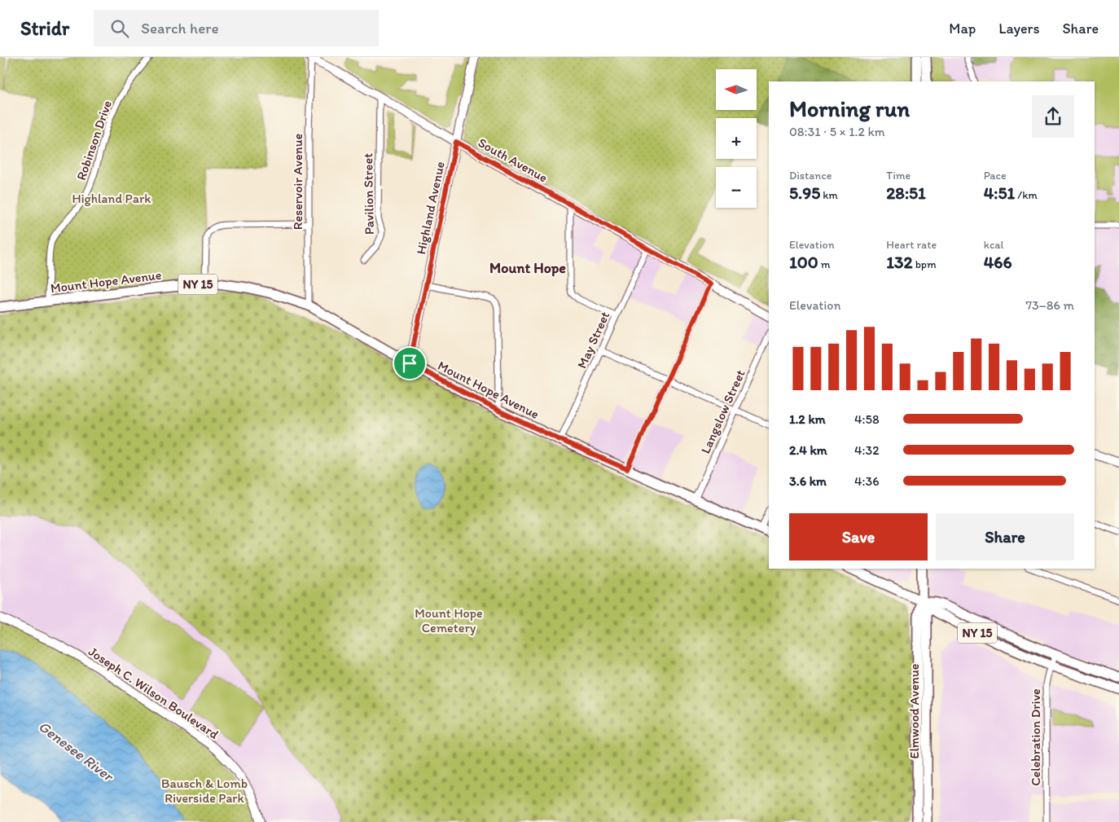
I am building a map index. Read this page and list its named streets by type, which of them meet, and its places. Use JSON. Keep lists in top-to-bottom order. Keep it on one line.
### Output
{"streets":{"main road":["Mount Hope Avenue","NY 15","Elmwood Avenue"],"street":["Robinson Drive","South Avenue","Reservoir Avenue","Pavilion Street","Highland Avenue","May Street","Langslow Street","Joseph C. Wilson Boulevard","Celebration Drive"]},"crossings":[["Robinson Drive","Mount Hope Avenue"],["South Avenue","Reservoir Avenue"],["South Avenue","Pavilion Street"],["South Avenue","Highland Avenue"],["South Avenue","May Street"],["Reservoir Avenue","Mount Hope Avenue"],["Highland Avenue","Mount Hope Avenue"],["Mount Hope Avenue","May Street"],["Mount Hope Avenue","Langslow Street"],["NY 15","Elmwood Avenue"],["NY 15","Celebration Drive"]],"districts":["Mount Hope"],"water":["Genesee River"],"parks":["Highland Park","Mount Hope Cemetery","Bausch & Lomb Riverside Park"],"north":"left","page":{"header":"Stridr","search":"Search here","nav":["Map","Layers","Share"],"map_buttons":["+","−"],"heading":["Morning run","08:31 · 5 × 1.2 km"],"stats":[["Distance","5.95 km"],["Time","28:51"],["Pace","4:51 /km"],["Elevation","100 m"],["Heart rate","132 bpm"],["kcal","466"]],"chart":["Elevation","73–86 m"],"list":[{"name":"1.2 km","note":"4:58"},{"name":"2.4 km","note":"4:32"},{"name":"3.6 km","note":"4:36"}],"buttons":["Save","Share"]}}
